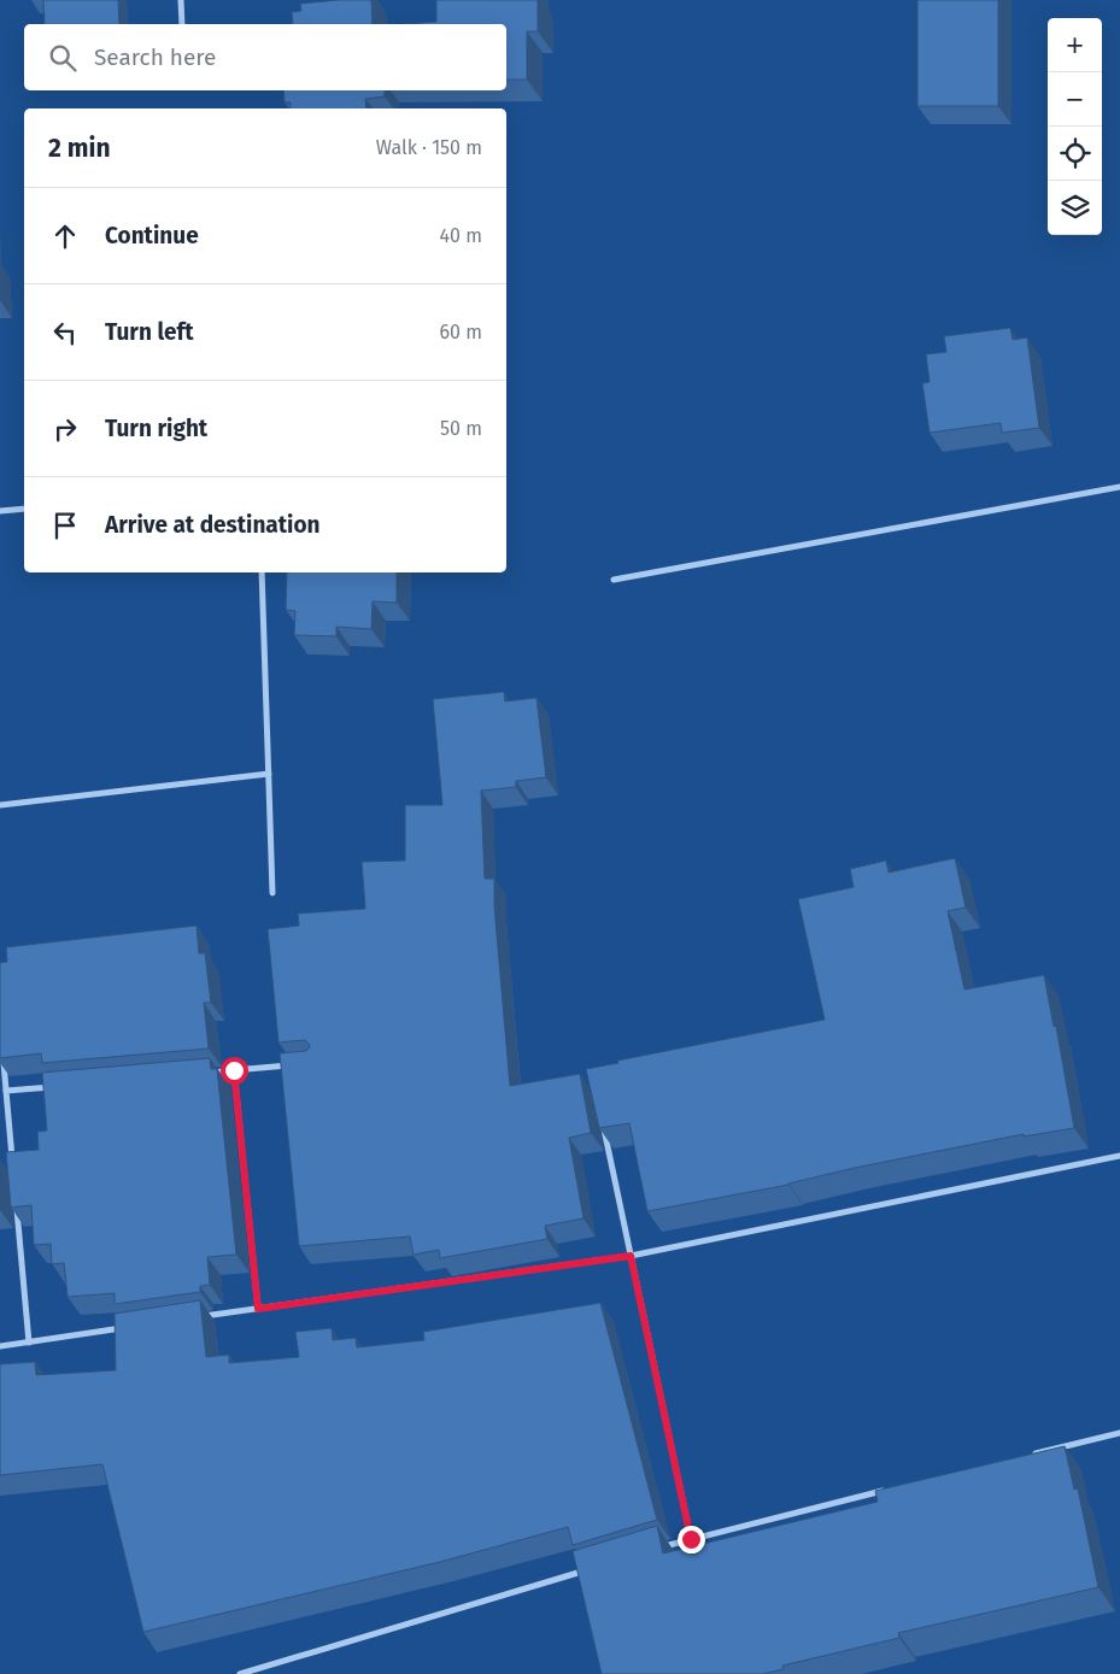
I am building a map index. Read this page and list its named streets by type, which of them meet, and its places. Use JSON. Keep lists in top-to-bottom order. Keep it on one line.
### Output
{"page":{"map_buttons":["+","−"],"search":"Search here","heading":["2 min","Walk · 150 m"],"list":[["Continue","40 m"],["Turn left","60 m"],["Turn right","50 m"],"Arrive at destination"]}}
